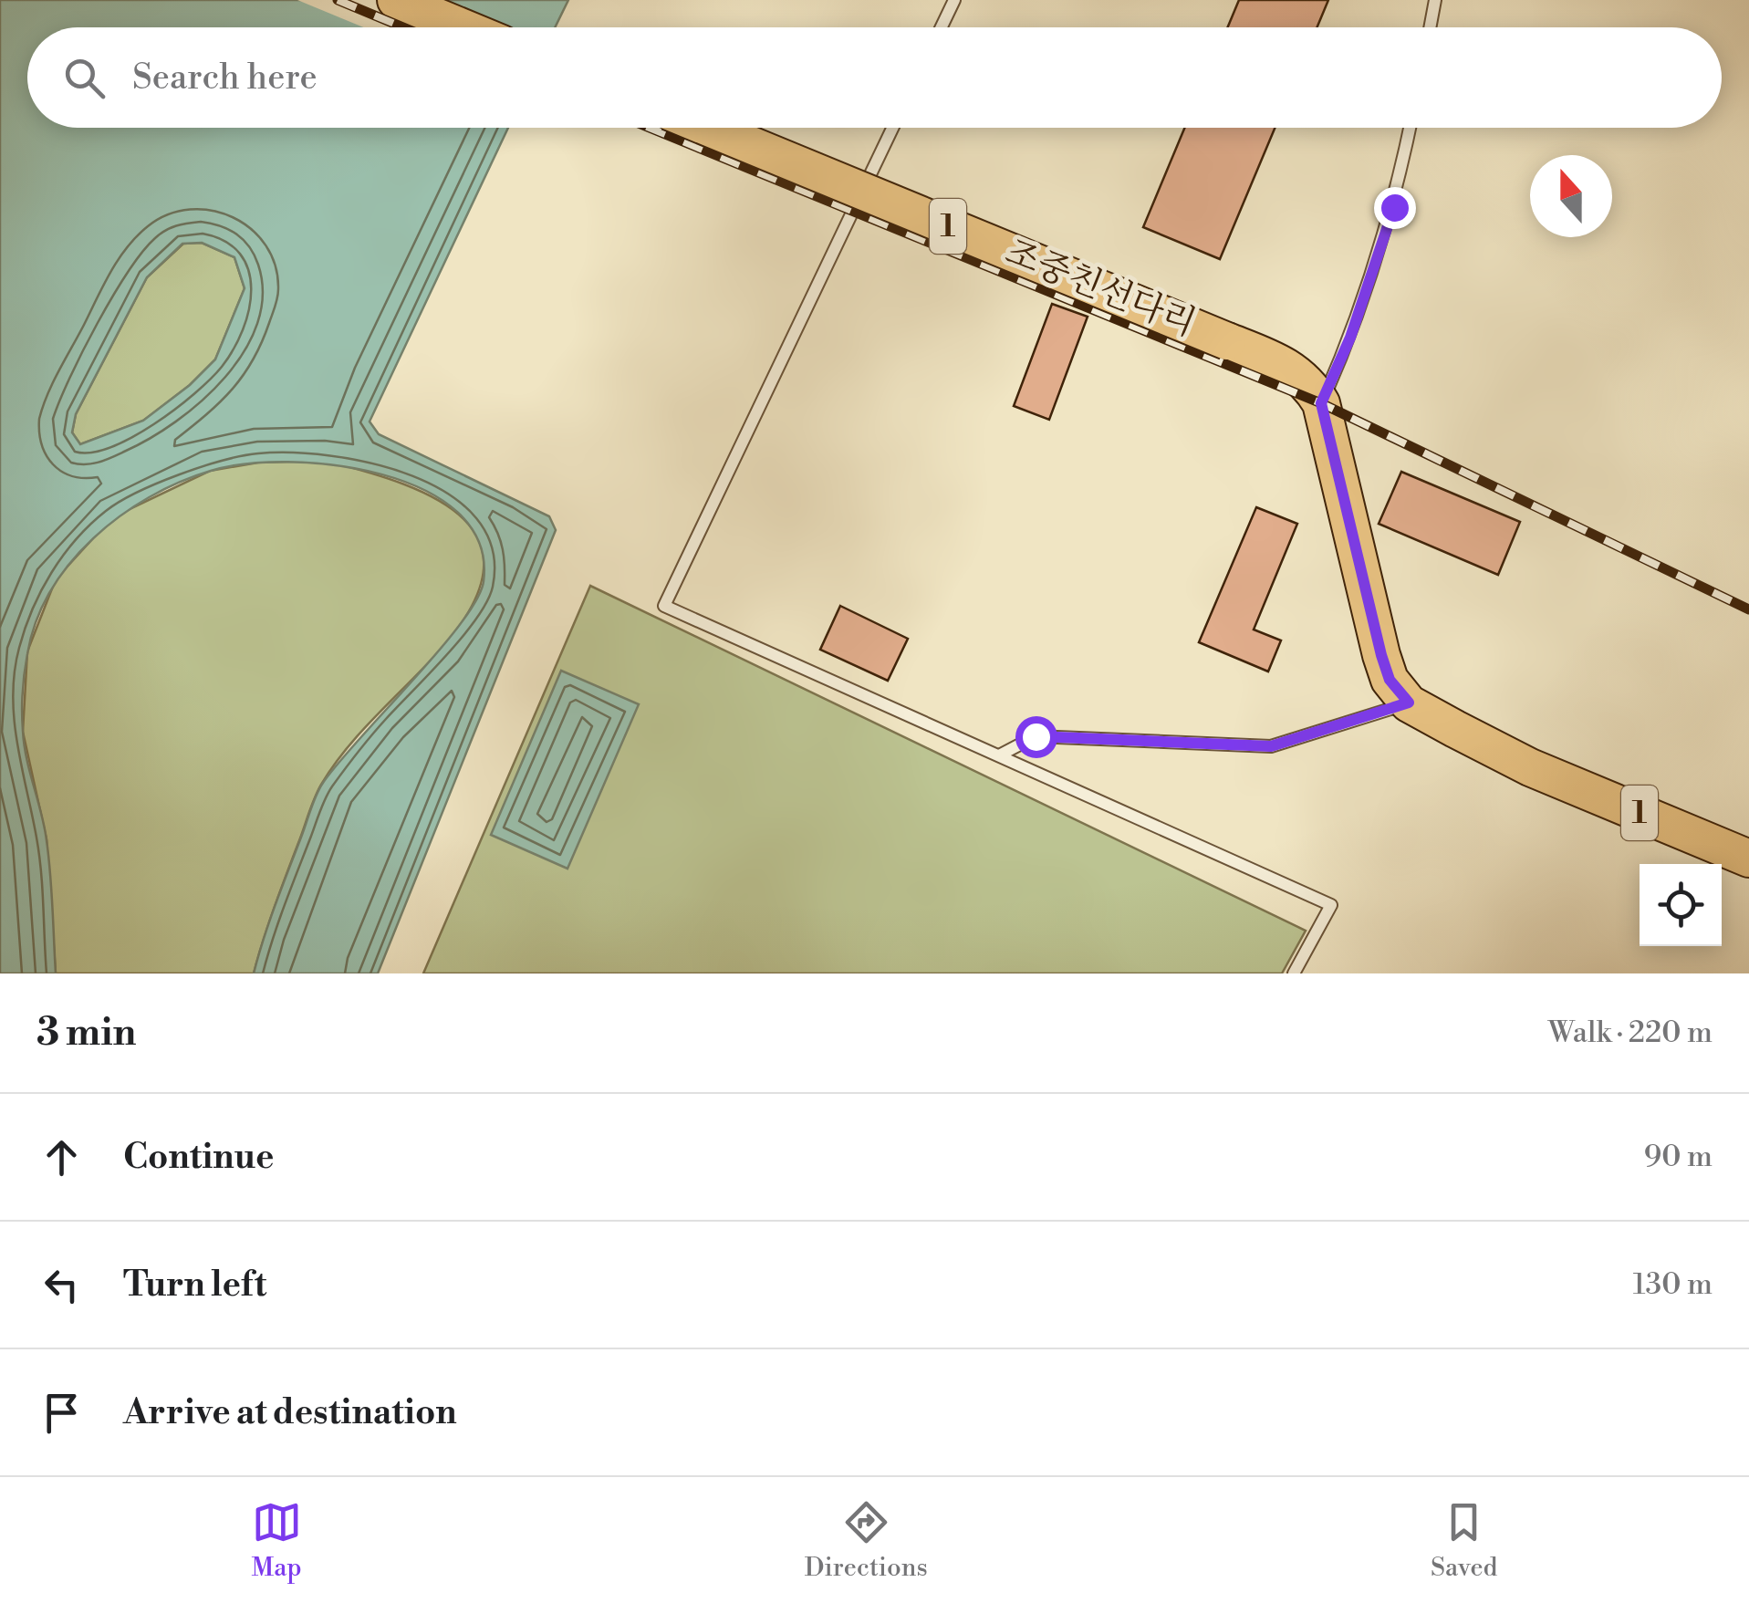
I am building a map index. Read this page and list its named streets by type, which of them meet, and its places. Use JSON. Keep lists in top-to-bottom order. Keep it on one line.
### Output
{"streets":{"main road":["1","조중친선다리"]},"crossings":[["1","조중친선다리"]],"north":"top","page":{"search":"Search here","heading":["3 min","Walk · 220 m"],"list":[["Continue","90 m"],["Turn left","130 m"],"Arrive at destination"],"nav":["Map","Directions","Saved"]}}
